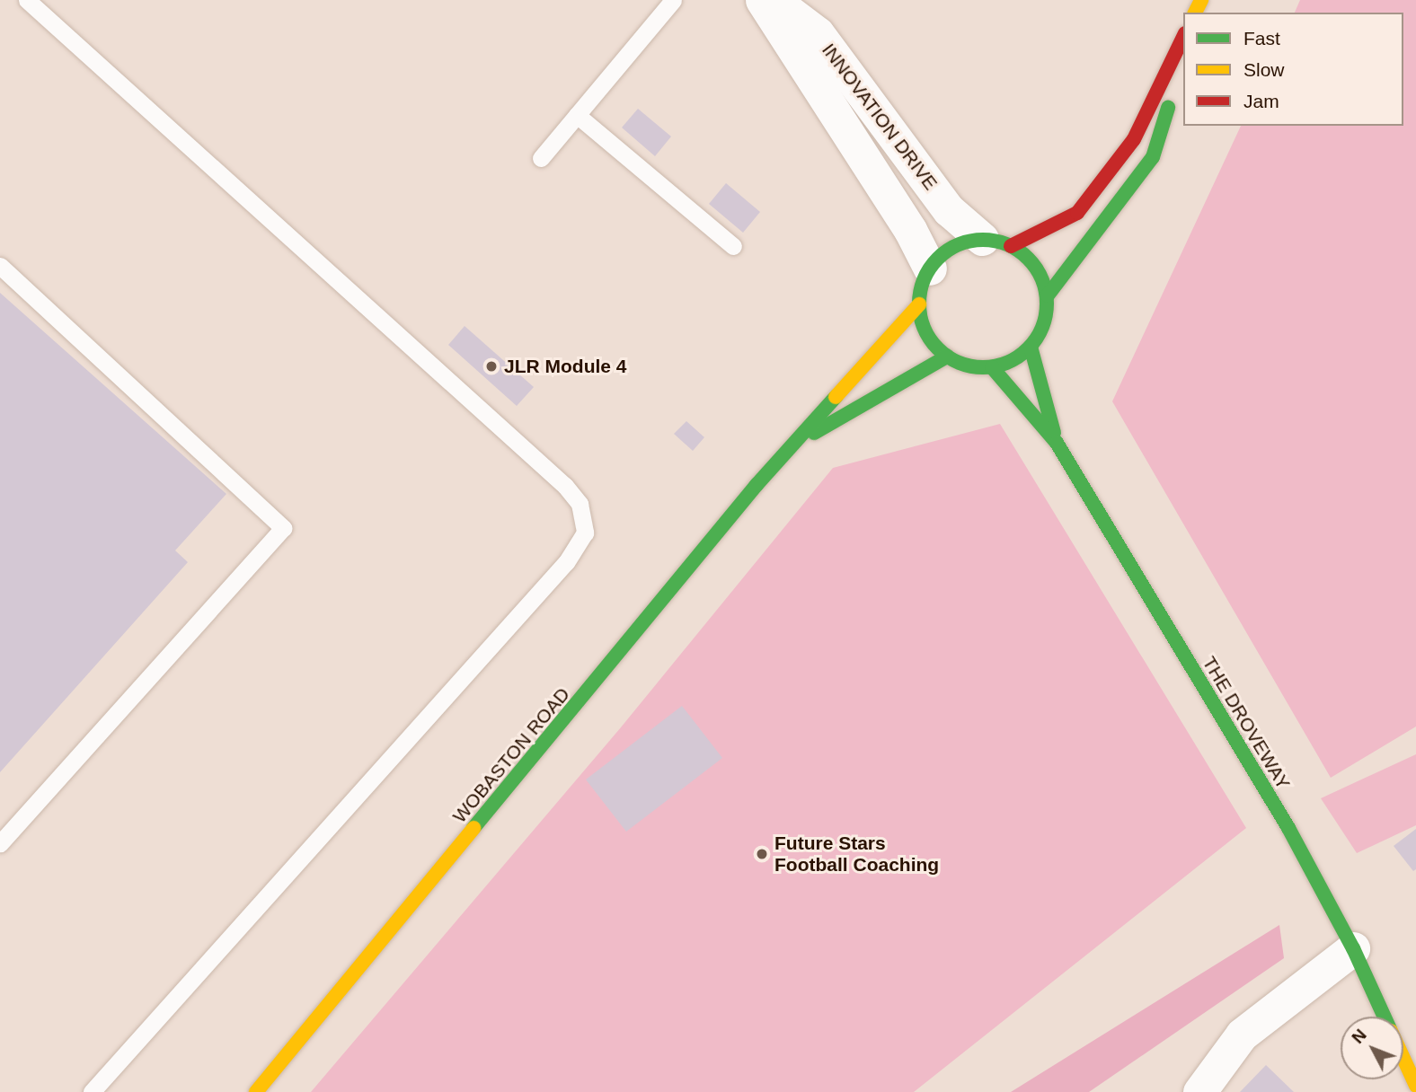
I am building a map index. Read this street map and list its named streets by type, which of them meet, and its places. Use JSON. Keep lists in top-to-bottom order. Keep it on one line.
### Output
{"streets":{"street":["INNOVATION DRIVE","THE DROVEWAY","WOBASTON ROAD"]},"crossings":[["INNOVATION DRIVE","THE DROVEWAY"],["INNOVATION DRIVE","WOBASTON ROAD"],["THE DROVEWAY","WOBASTON ROAD"]],"places":["JLR Module 4","Future Stars Football Coaching"],"legend":["Fast","Slow","Jam"],"north":"top left"}
